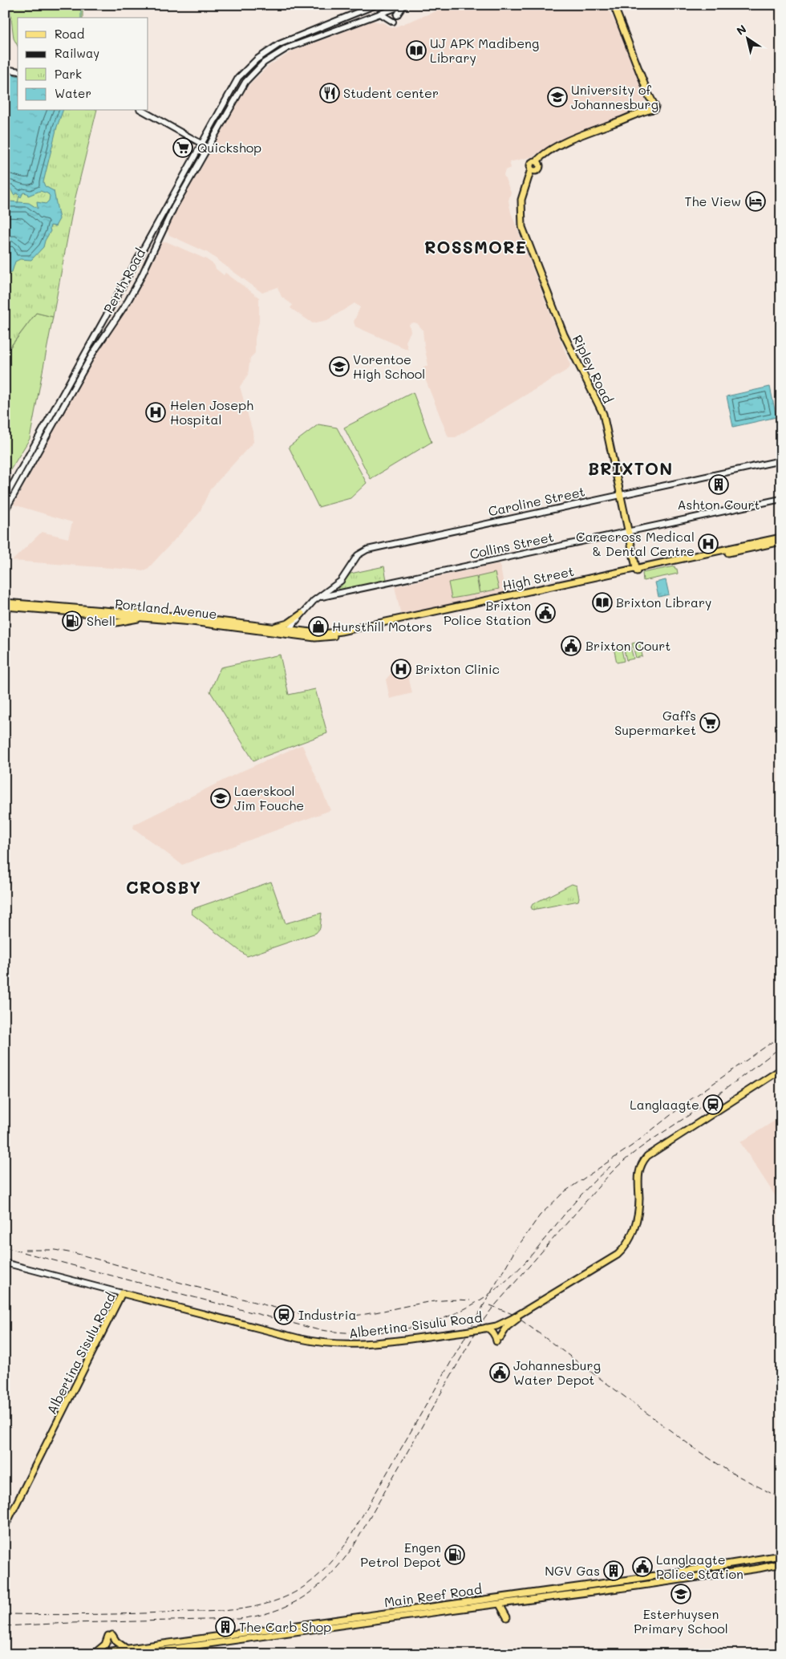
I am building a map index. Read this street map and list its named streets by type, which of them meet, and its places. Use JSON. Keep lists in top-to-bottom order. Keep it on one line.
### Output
{"streets":{"main road":["Perth Road","Ripley Road","Caroline Street","Collins Street","High Street","Portland Avenue","Albertina Sisulu Road","Main Reef Road"]},"crossings":[["Ripley Road","Caroline Street"],["Ripley Road","Collins Street"],["Ripley Road","High Street"],["Caroline Street","Collins Street"],["High Street","Portland Avenue"]],"districts":["ROSSMORE","BRIXTON","CROSBY"],"places":{"library":["UJ APK Madibeng Library","Brixton Library"],"restaurant":["Student center"],"school or university":["University of Johannesburg","Vorentoe High School","Laerskool Jim Fouche","Esterhuysen Primary School"],"supermarket":["Quickshop","Gaffs Supermarket"],"hotel":["The View"],"hospital":["Helen Joseph Hospital","Carecross Medical & Dental Centre","Brixton Clinic"],"building":["Ashton Court","NGV Gas","The Carb Shop"],"public building":["Brixton Police Station","Brixton Court","Johannesburg Water Depot","Langlaagte Police Station"],"fuel station":["Shell","Engen Petrol Depot"],"shop":["Hursthill Motors"],"station":["Langlaagte","Industria"]},"legend":["Road","Railway","Park","Water"],"north":"top left"}
